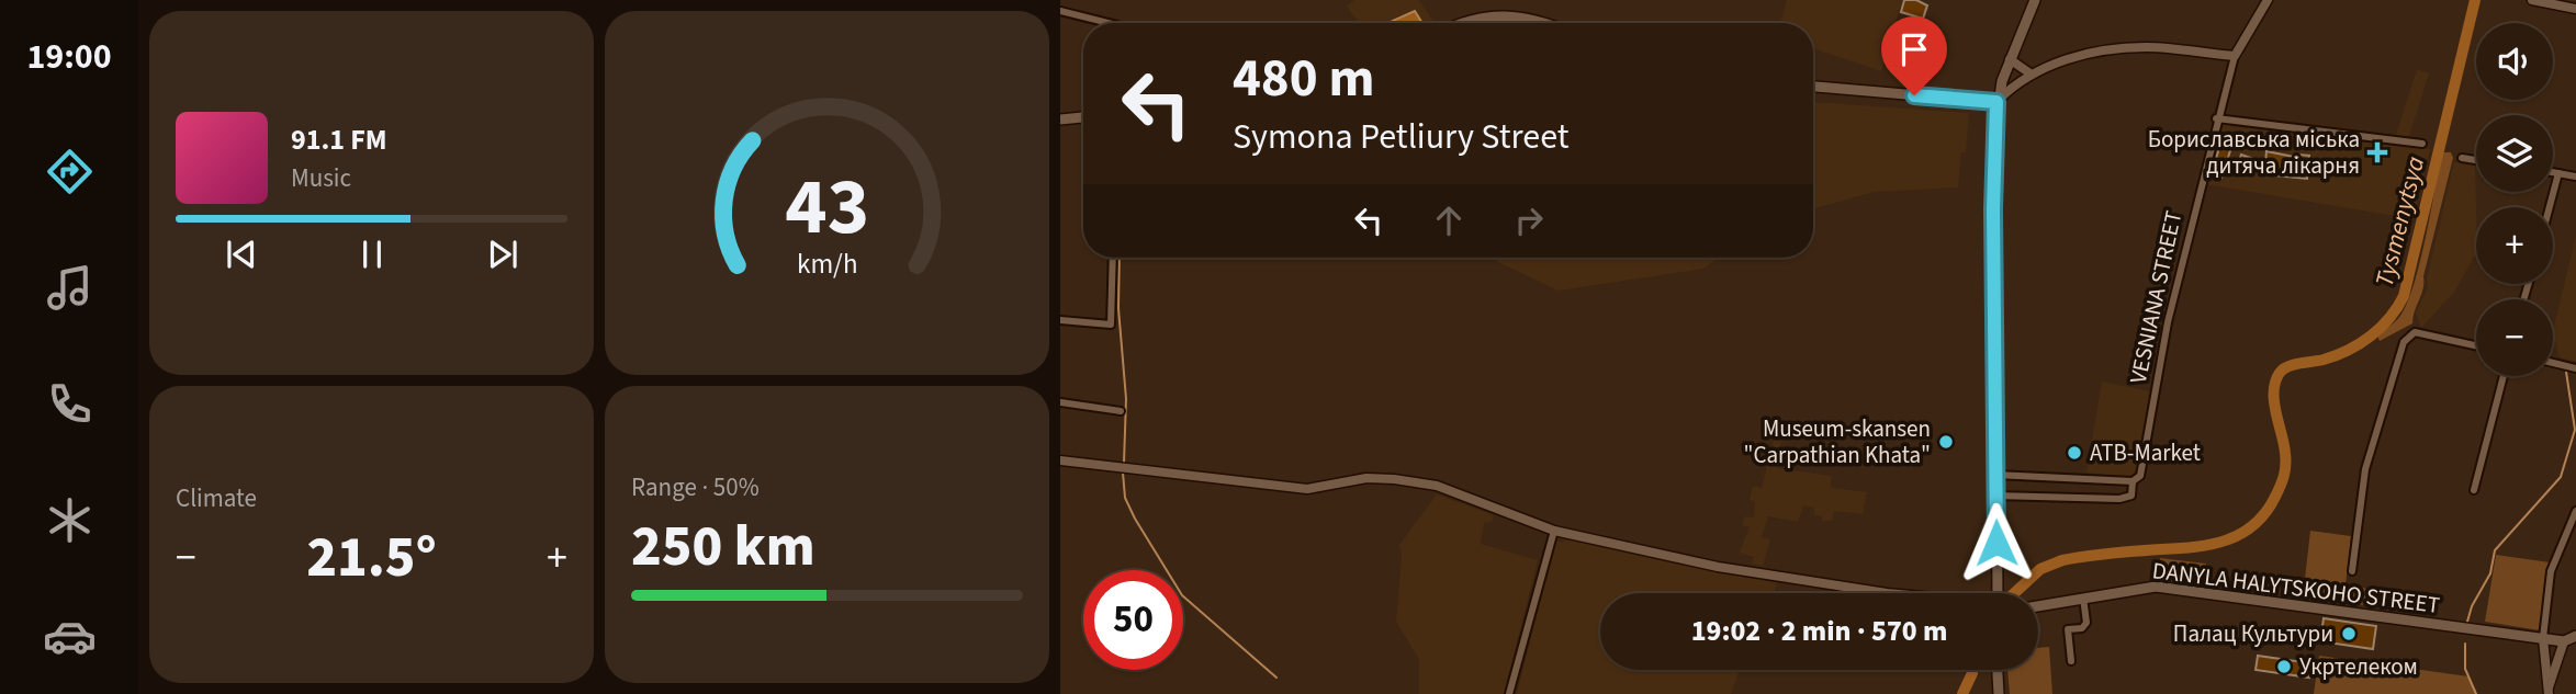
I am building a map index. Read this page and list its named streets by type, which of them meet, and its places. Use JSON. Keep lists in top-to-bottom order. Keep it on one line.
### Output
{"streets":{"main road":["DANYLA HALYTSKOHO STREET"],"street":["VESNIANA STREET"]},"water":["Tysmenytsya"],"places":{"health":["Бориславська міська дитяча лікарня"],"other":["Museum-skansen \"Carpathian Khata\"","ATB-Market","Палац Культури","Укртелеком"]},"page":{"tabs":"19:00","map_buttons":["+","−"],"turn":["480 m","Symona Petliury Street"],"song":["91.1 FM","Music"],"tile":["Climate",["Range · 50%","250 km"]],"heat":["−","21.5°","+"],"limit":"50","trip":"19:02 · 2 min · 570 m","gauge":["43","km/h"]}}
